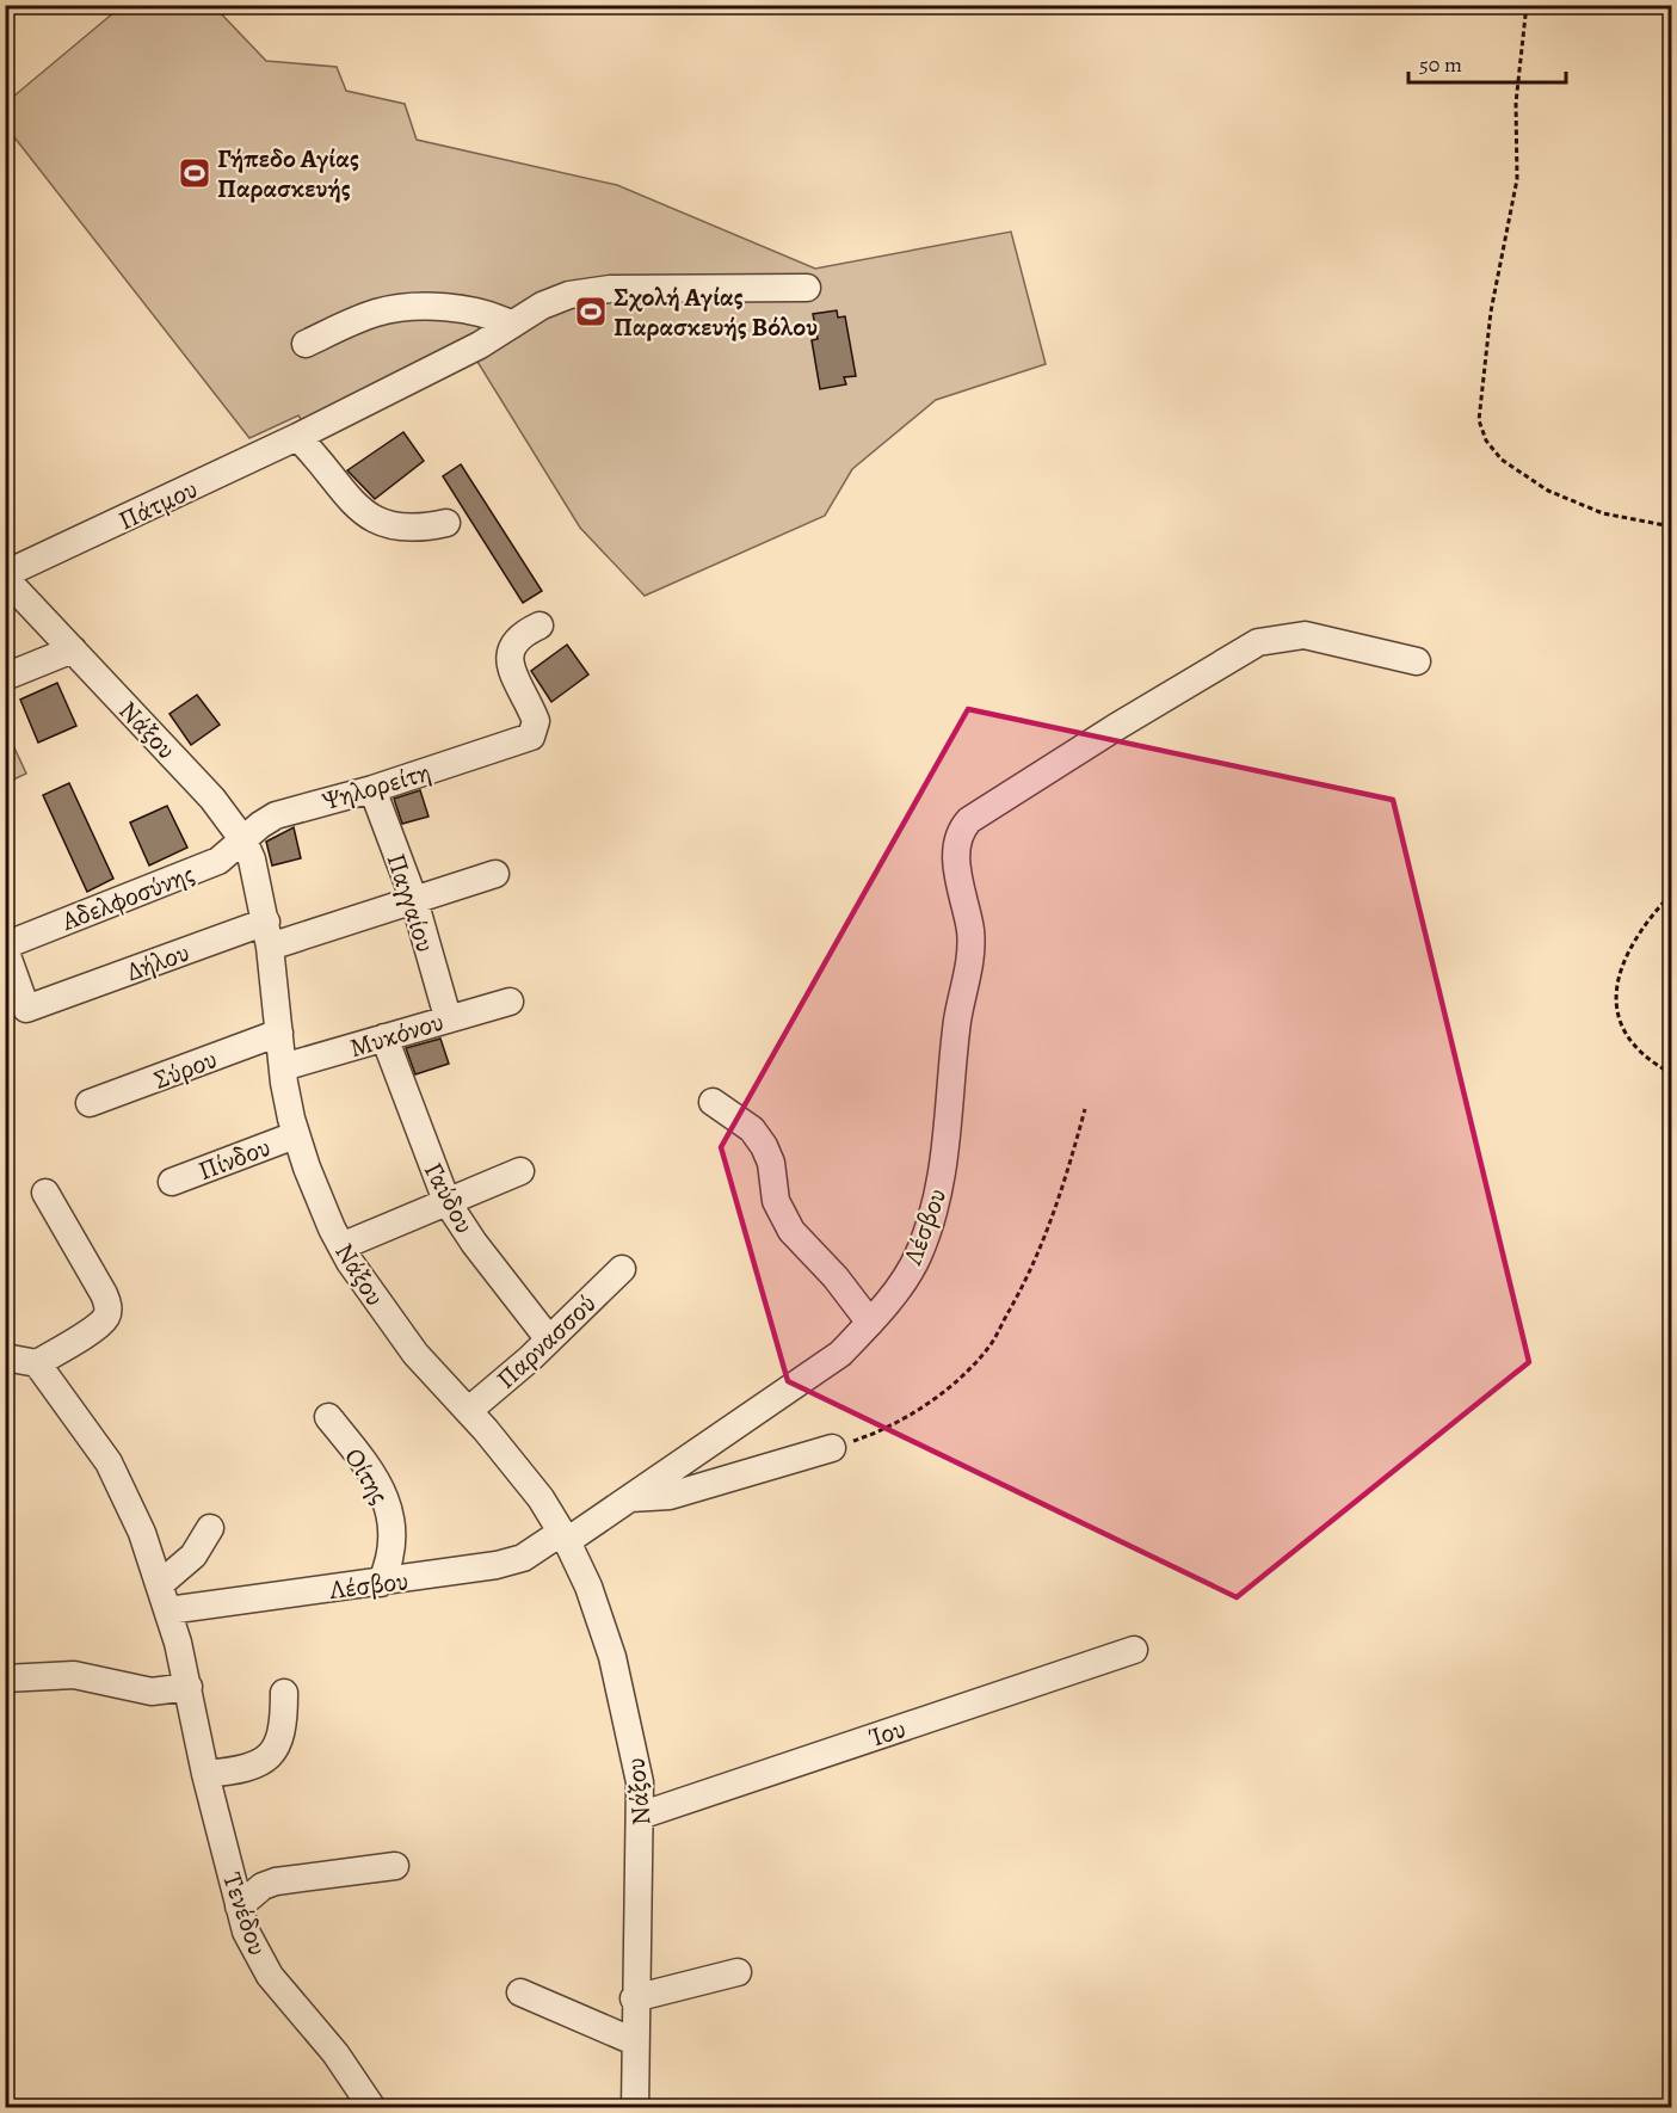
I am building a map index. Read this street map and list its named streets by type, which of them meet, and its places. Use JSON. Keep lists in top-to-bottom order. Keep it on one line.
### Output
{"streets":{"street":["Πάτμου","Νάξου","Ψηλορείτη","Αδελφοσύνης","Παγγαίου","Δήλου","Μυκόνου","Σύρου","Πίνδου","Γαύδου","Λέσβου","Παρνασσού","Οίτης","Ίου","Τενέδου"]},"crossings":[["Πάτμου","Νάξου"],["Νάξου","Ψηλορείτη"],["Νάξου","Αδελφοσύνης"],["Νάξου","Δήλου"],["Νάξου","Μυκόνου"],["Νάξου","Σύρου"],["Νάξου","Πίνδου"],["Νάξου","Λέσβου"],["Νάξου","Παρνασσού"],["Νάξου","Ίου"],["Ψηλορείτη","Αδελφοσύνης"],["Ψηλορείτη","Παγγαίου"],["Παγγαίου","Δήλου"],["Παγγαίου","Μυκόνου"],["Μυκόνου","Γαύδου"],["Γαύδου","Παρνασσού"],["Λέσβου","Οίτης"],["Λέσβου","Τενέδου"]],"places":{"sports":["Γήπεδο Αγίας Παρασκευής","Σχολή Αγίας Παρασκευής Βόλου"]},"scale_bar":"50 m"}
